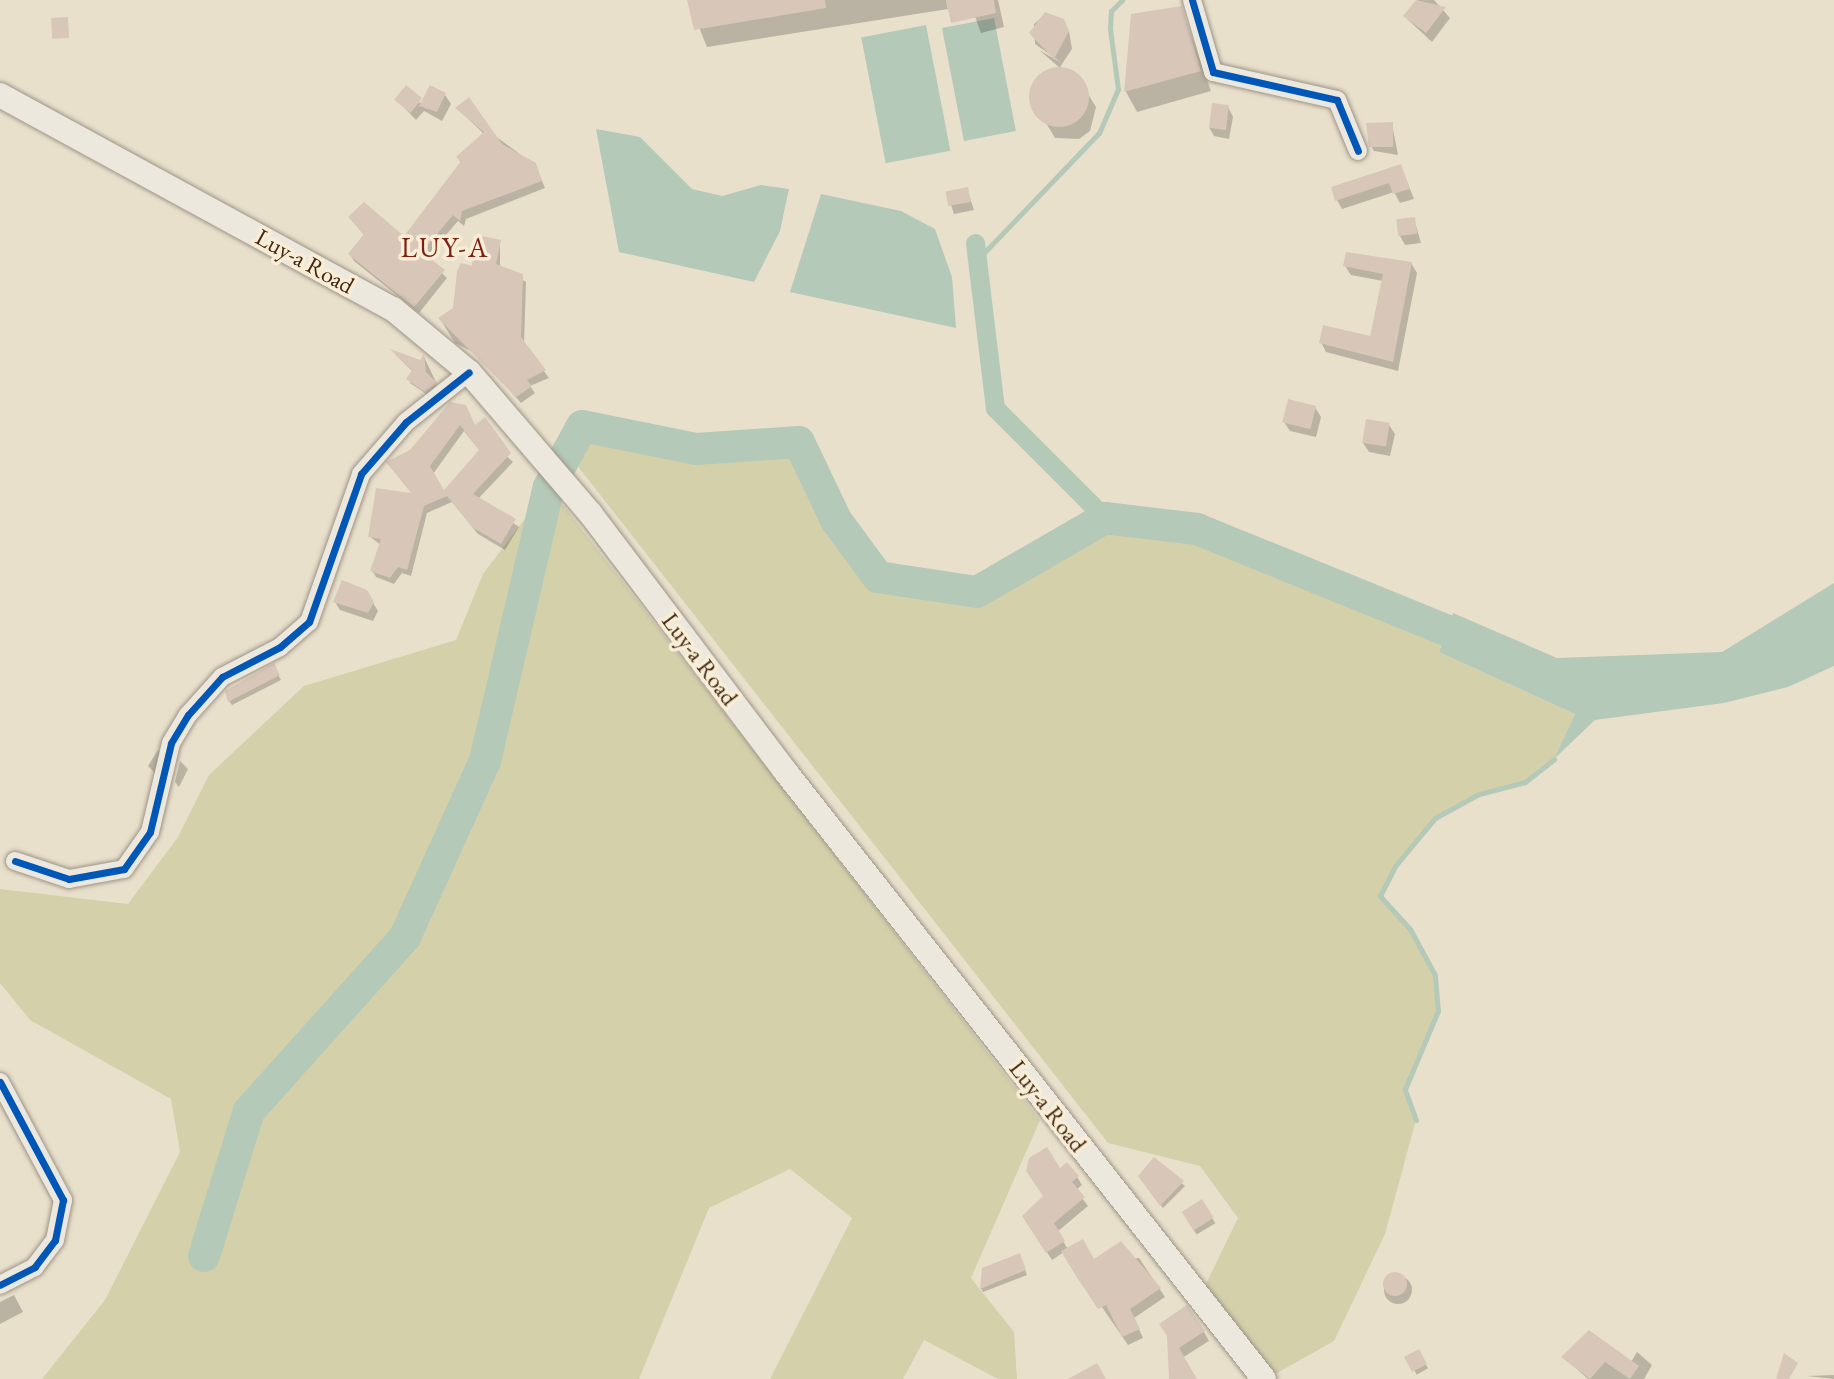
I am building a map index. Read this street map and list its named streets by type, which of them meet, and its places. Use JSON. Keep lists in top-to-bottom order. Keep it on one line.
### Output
{"streets":{"main road":["Luy-a Road"]},"districts":["LUY-A"]}
